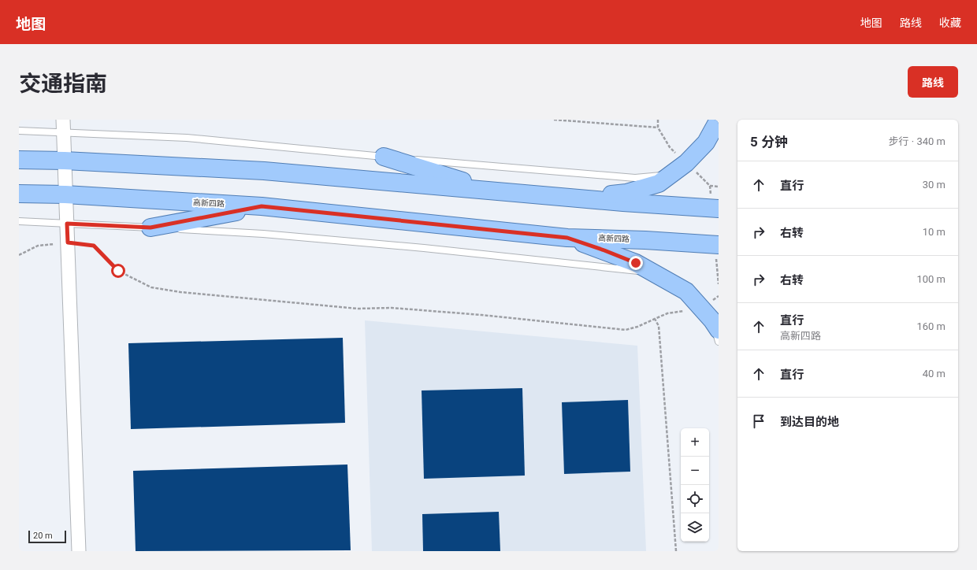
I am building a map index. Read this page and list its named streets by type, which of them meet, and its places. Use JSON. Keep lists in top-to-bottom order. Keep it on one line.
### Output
{"streets":{"main road":["高新四路"]},"scale_bar":"20 m","page":{"header":"地图","nav":["地图","路线","收藏"],"title":"交通指南","buttons":"路线","heading":["5 分钟","步行 · 340 m"],"list":[["直行","30 m"],["右转","10 m"],["右转","100 m"],["直行","高新四路","160 m"],["直行","40 m"],"到达目的地"],"map_buttons":["+","−"],"scale":"20 m"}}
